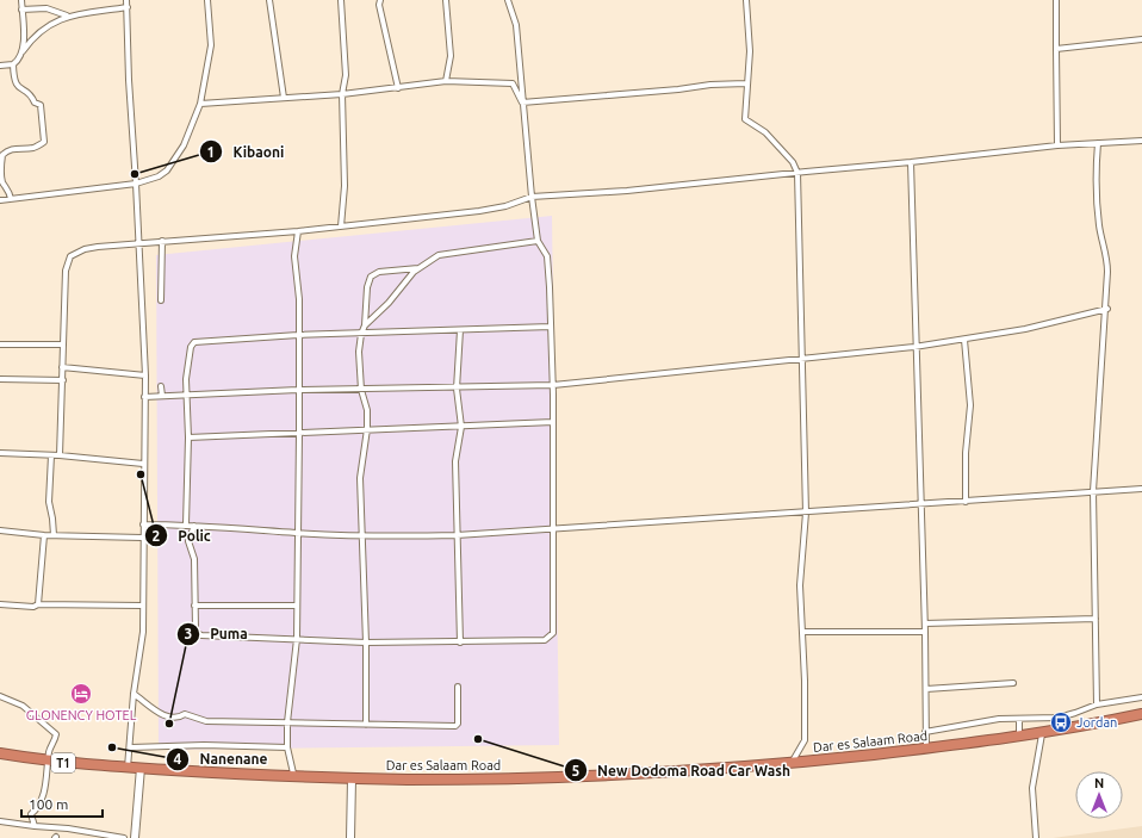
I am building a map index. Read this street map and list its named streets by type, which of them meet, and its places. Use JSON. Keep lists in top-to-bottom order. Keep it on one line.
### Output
{"streets":{"highway":["Dar es Salaam Road","T1"]},"places":{"other":["Kibaoni","Polic","Puma","New Dodoma Road Car Wash","Nanenane"],"hotel":["GLONENCY HOTEL"],"bus stop":["Jordan"]},"scale_bar":"100 m","north":"top"}
